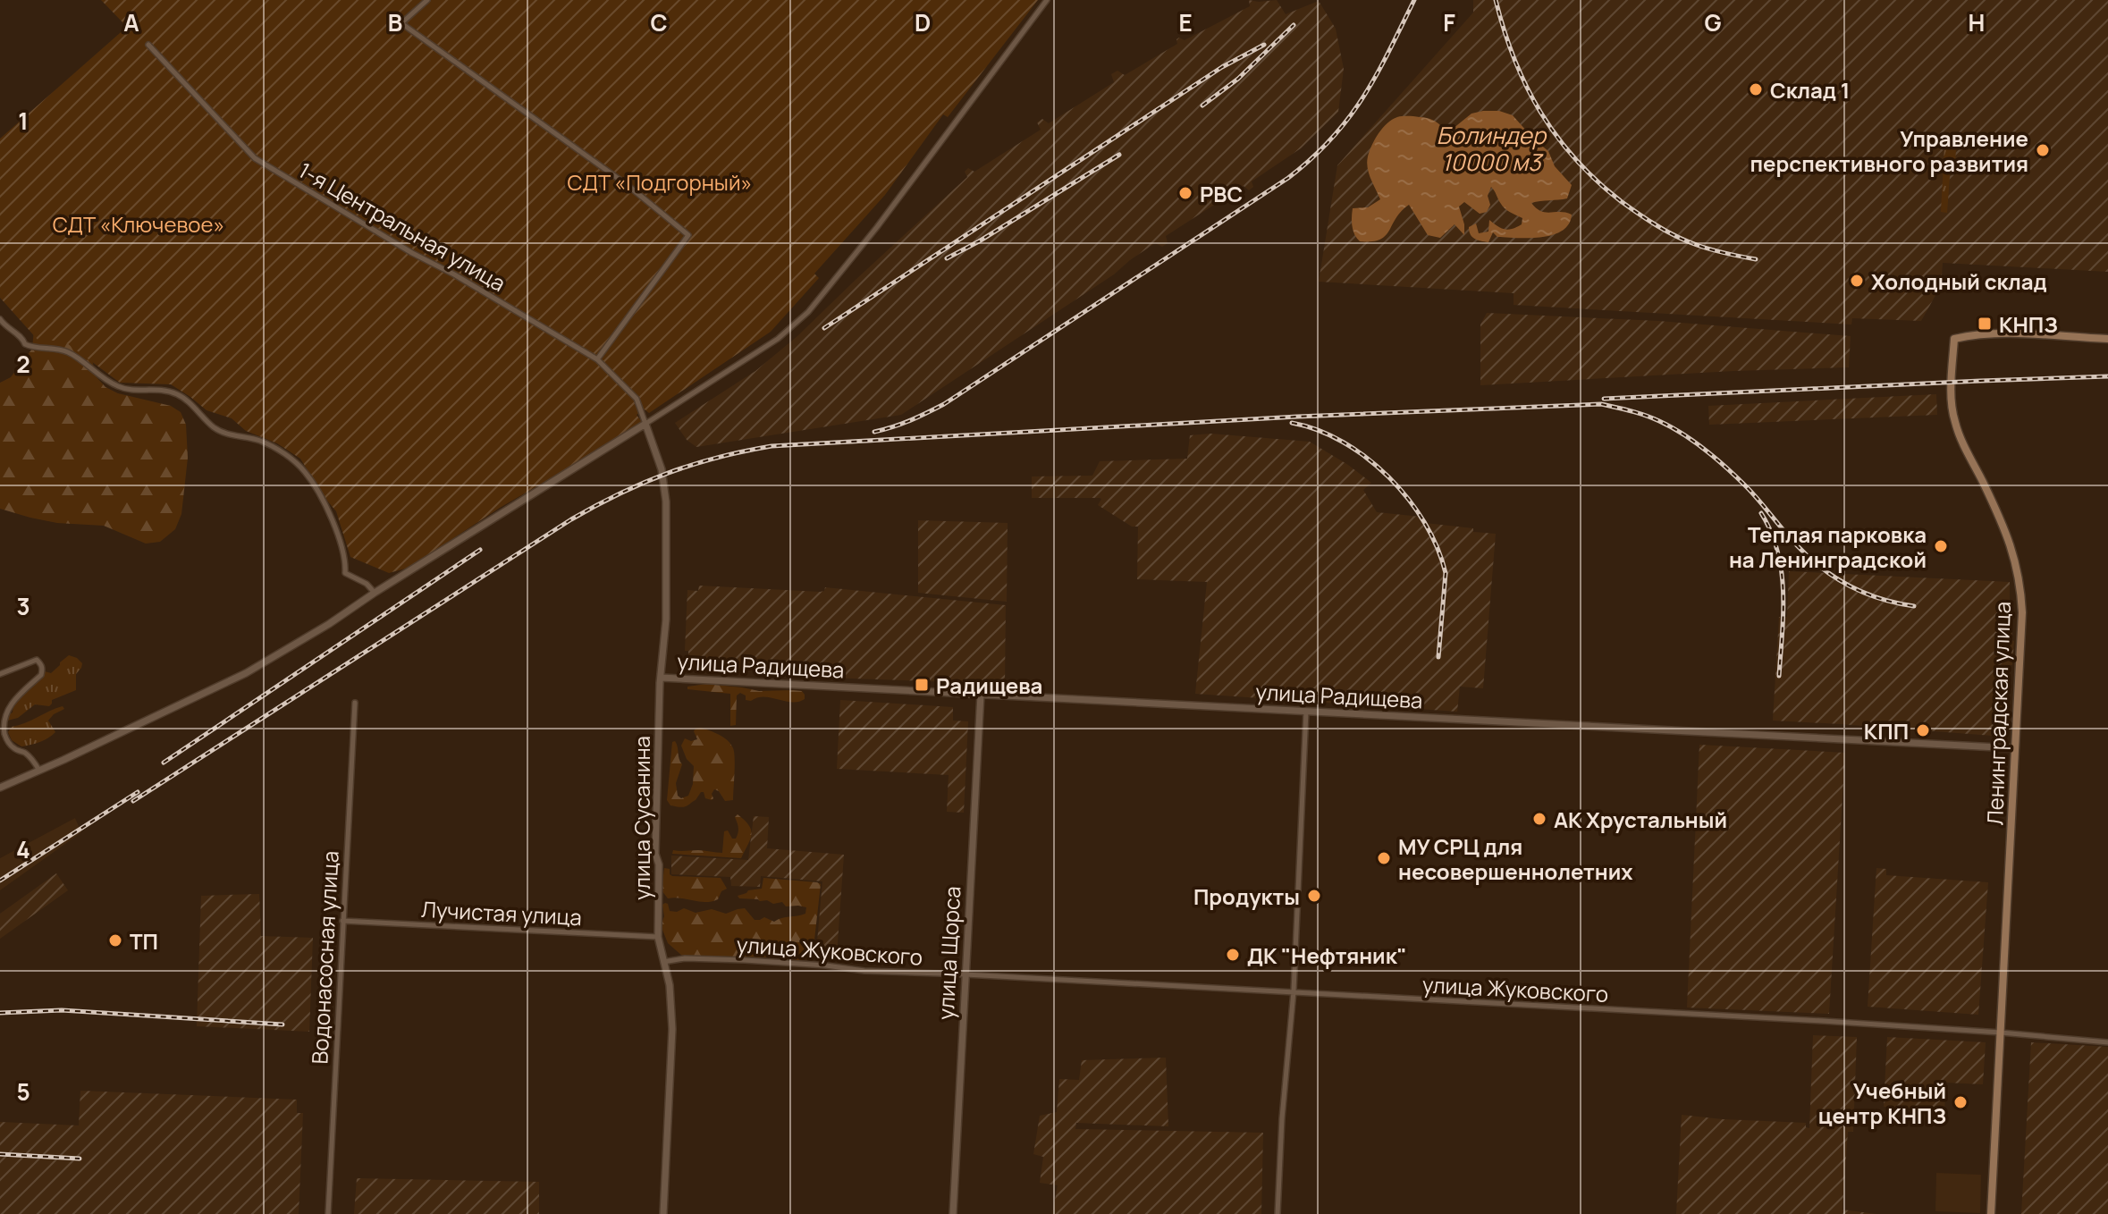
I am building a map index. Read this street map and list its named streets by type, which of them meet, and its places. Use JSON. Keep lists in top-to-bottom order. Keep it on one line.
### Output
{"streets":{"main road":["Ленинградская улица"],"street":["1-я Центральная улица","улица Радищева","улица Сусанина","Лучистая улица","улица Жуковского","улица Щорса","Водонасосная улица"]},"crossings":[["1-я Центральная улица","улица Сусанина"],["улица Радищева","Ленинградская улица"],["улица Радищева","улица Сусанина"],["улица Радищева","улица Щорса"],["Ленинградская улица","улица Жуковского"],["улица Сусанина","Лучистая улица"],["улица Сусанина","улица Жуковского"],["Лучистая улица","Водонасосная улица"],["улица Жуковского","улица Щорса"]],"water":["Болиндер 10000 м3"],"parks":["СДТ «Подгорный»","СДТ «Ключевое»"],"places":{"other":["Склад 1","Управление перспективного развития","РВС","Холодный склад","Теплая парковка на Ленинградской","КПП","АК Хрустальный","МУ СРЦ для несовершеннолетних","Продукты","ТП","ДК \"Нефтяник\"","Учебный центр КНПЗ"],"transit":["КНПЗ","Радищева"]},"grid":{"columns":["A","B","C","D","E","F","G","H"],"rows":["1","2","3","4","5"]}}
